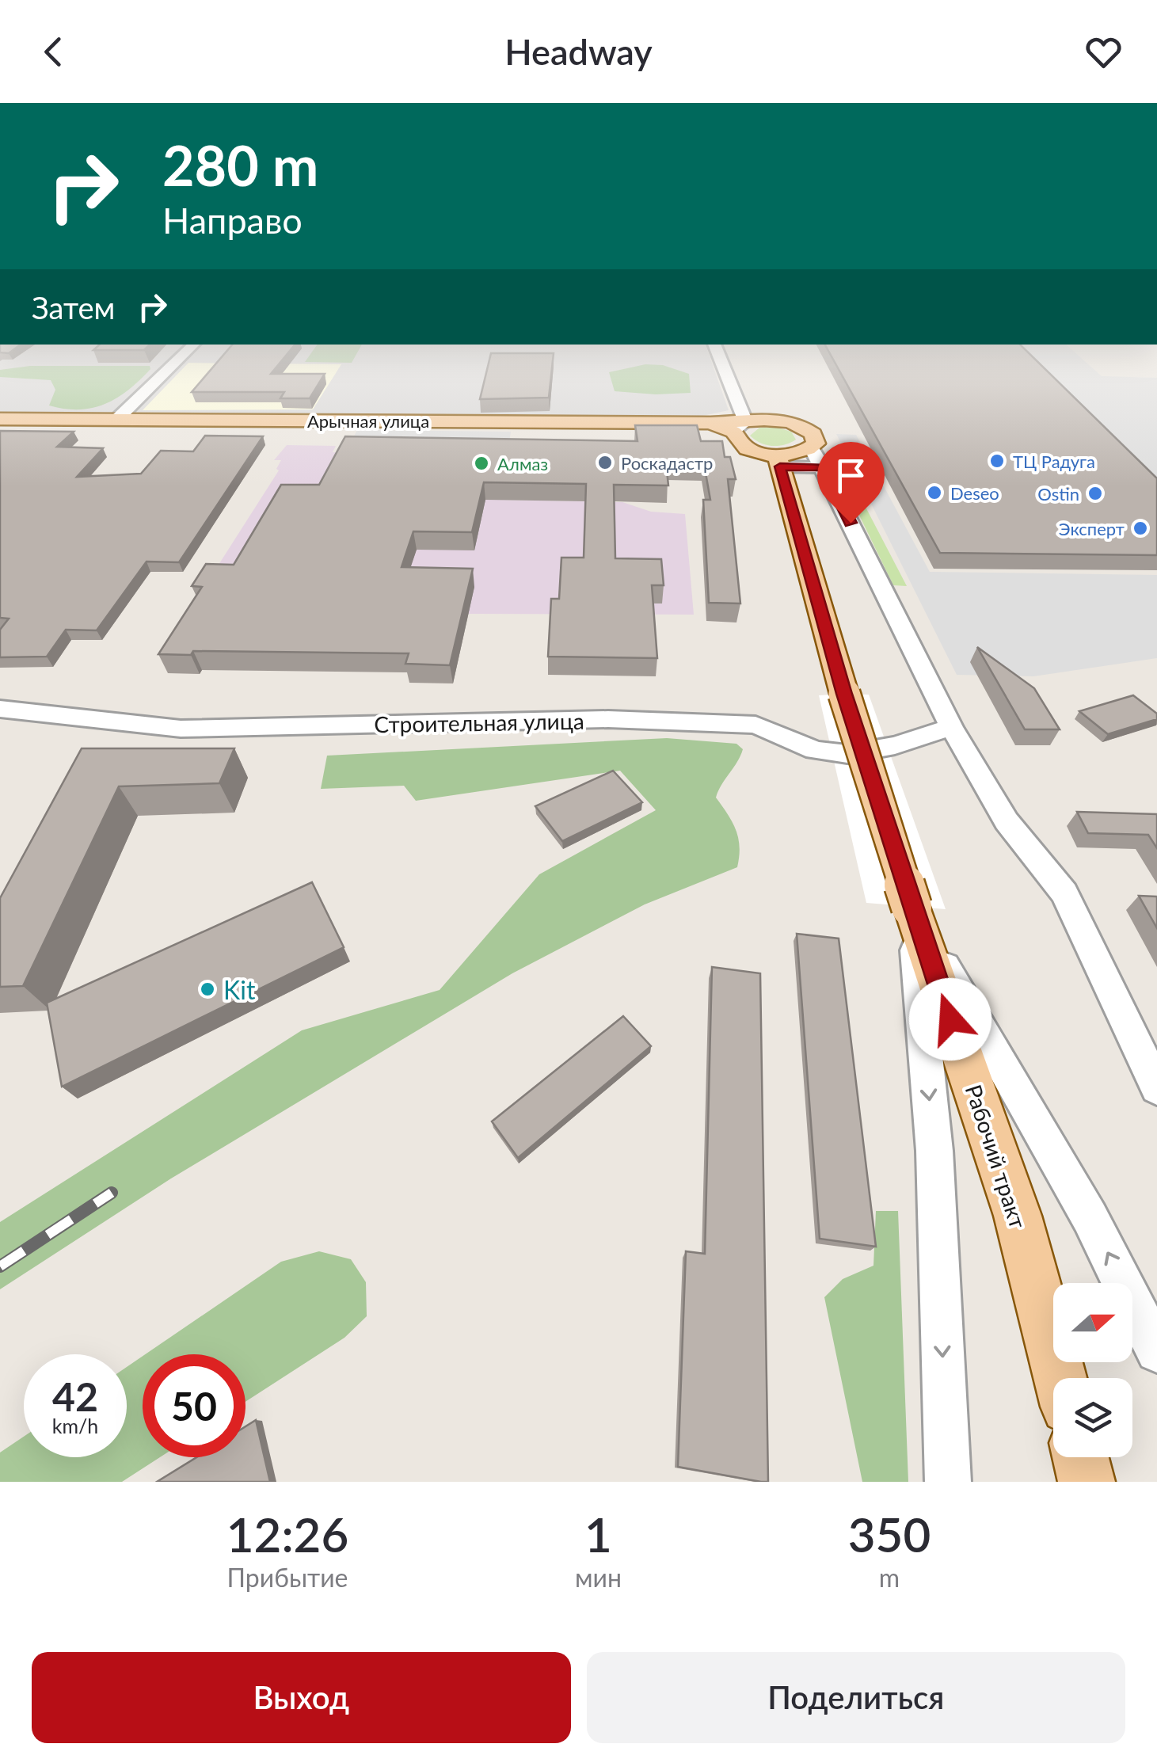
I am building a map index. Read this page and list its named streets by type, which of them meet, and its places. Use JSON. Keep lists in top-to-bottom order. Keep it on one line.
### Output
{"streets":{"main road":["Арычная улица","Рабочий тракт"],"street":["Строительная улица"]},"places":["ТЦ Радуга","Роскадастр","Алмаз","Deseo","Ostin","Эксперт","Kit"],"north":"right","page":{"header":"Headway","turn":["280 m","Направо"],"then":"Затем","speed":"42 km/h","limit":"50","eta":["12:26","Прибытие","1","мин","350","m"],"buttons":["Выход","Поделиться"]}}
